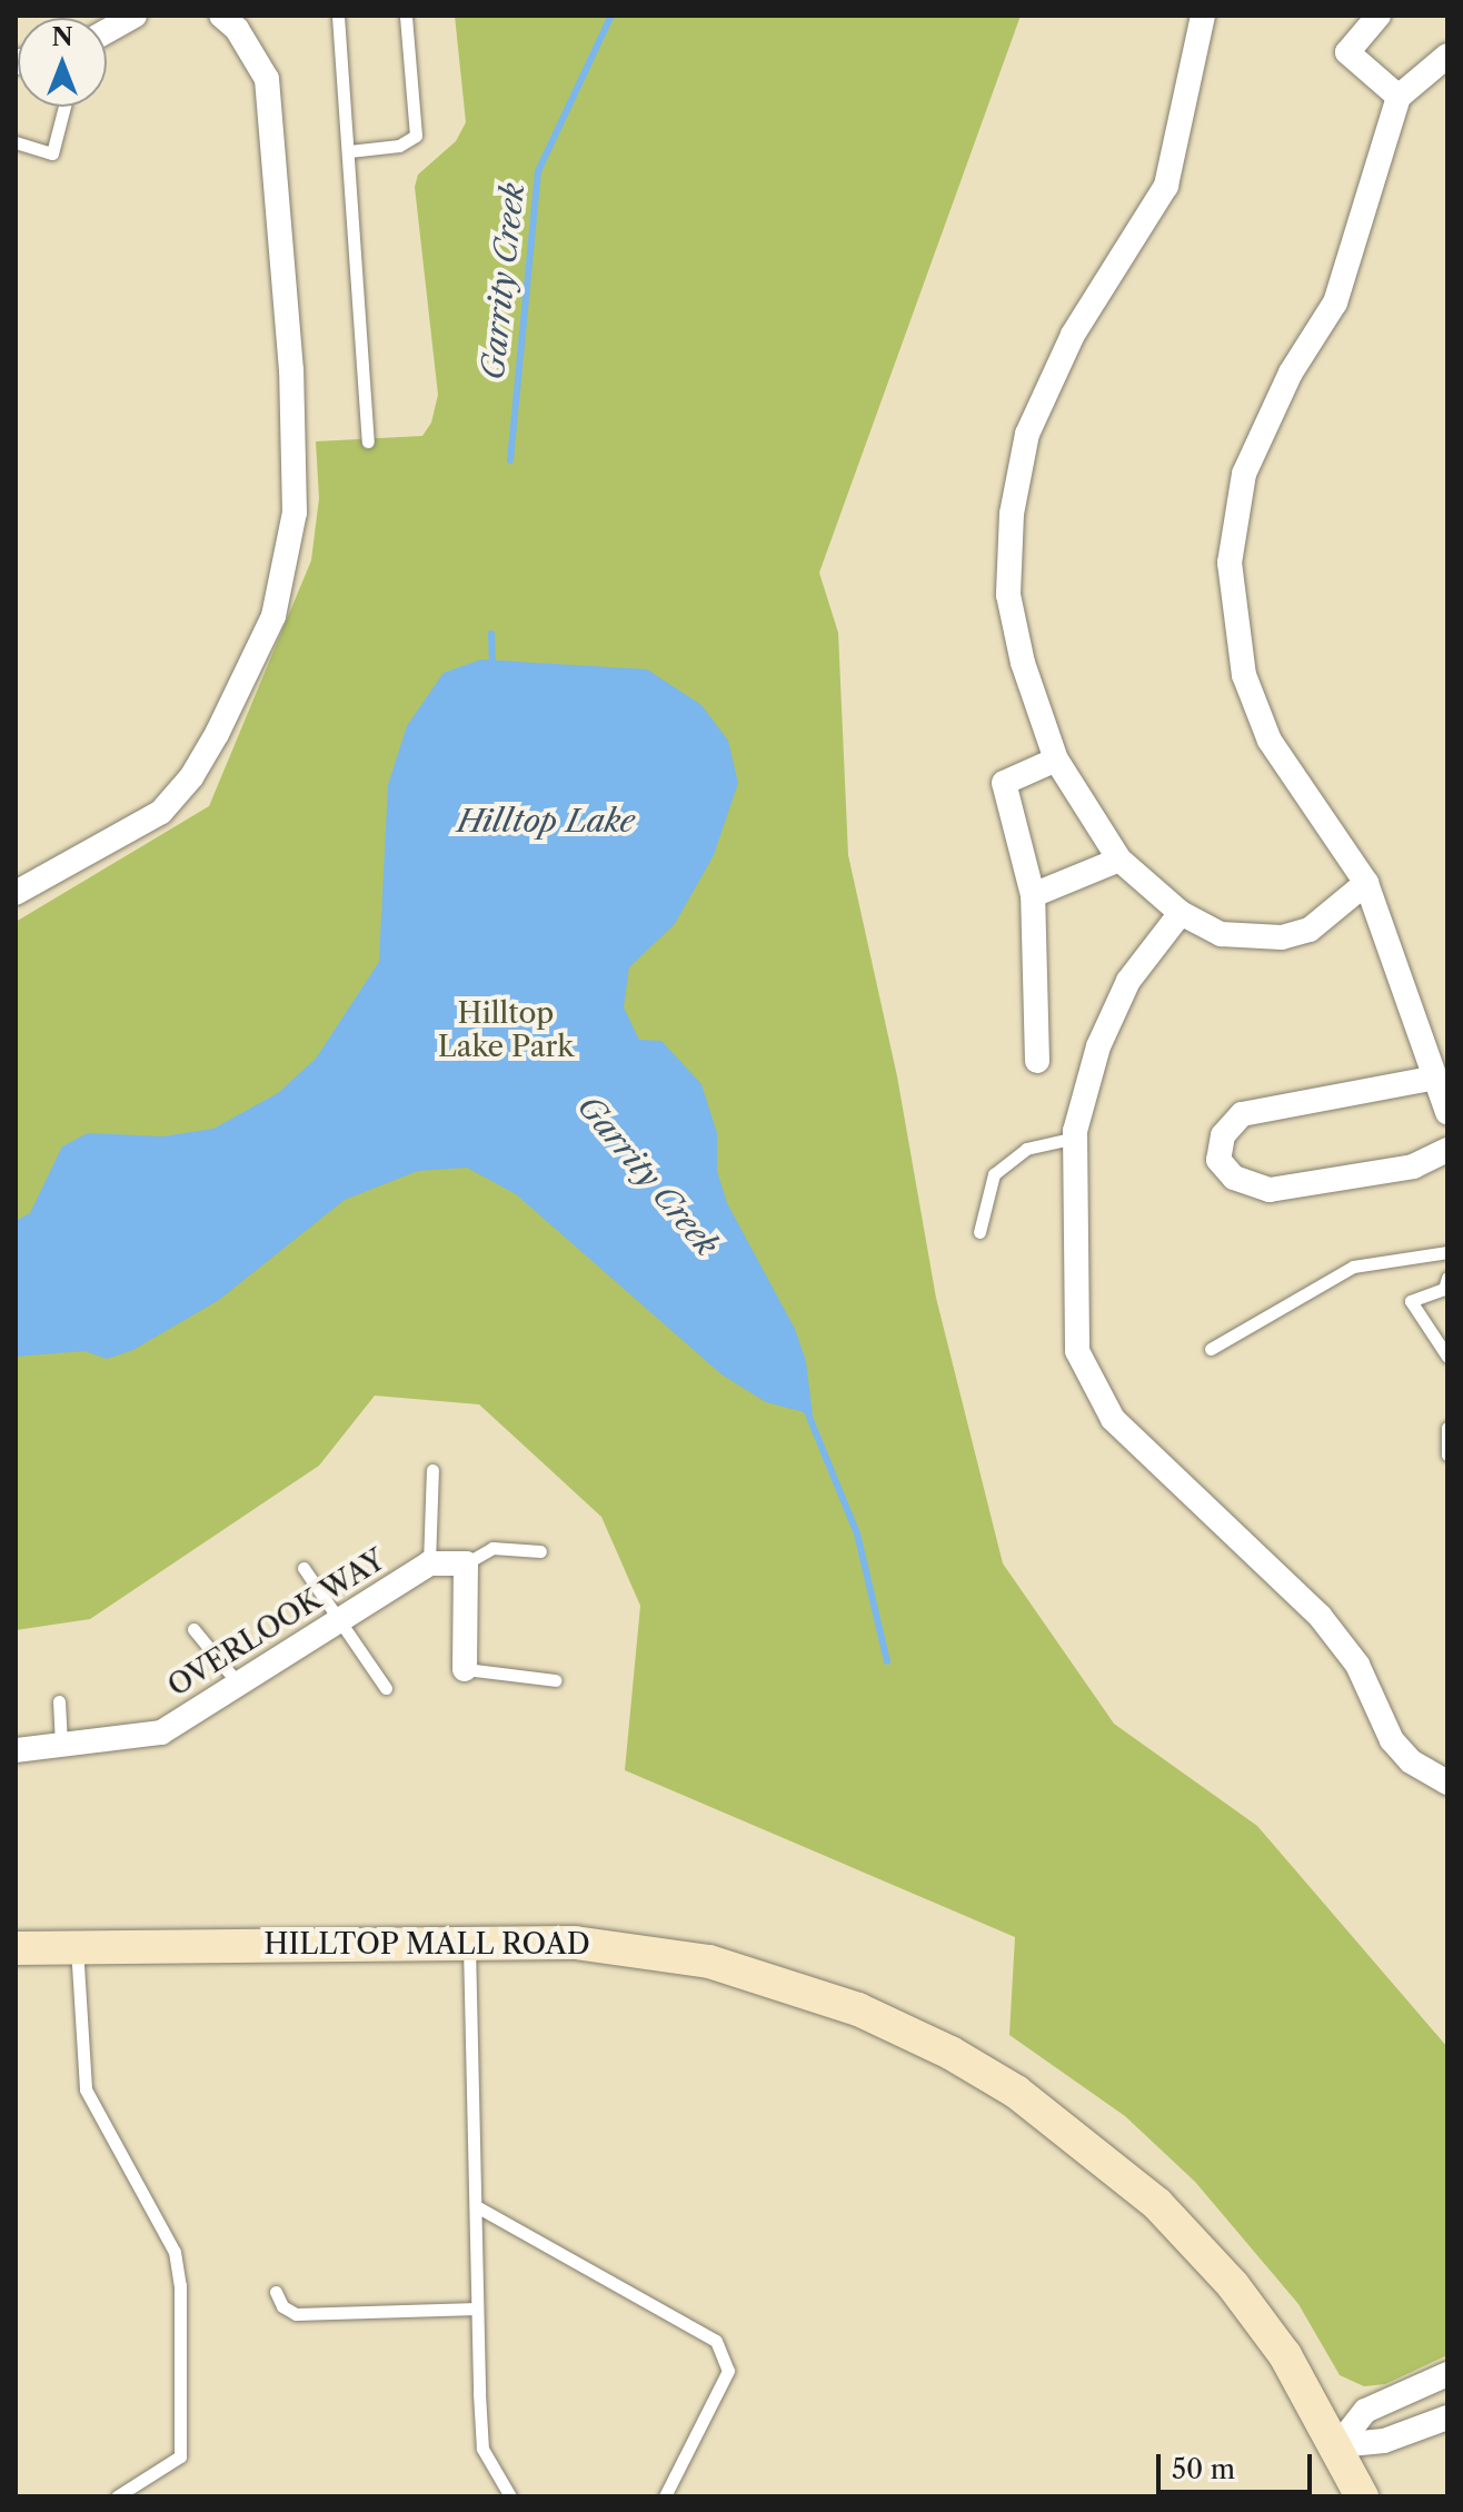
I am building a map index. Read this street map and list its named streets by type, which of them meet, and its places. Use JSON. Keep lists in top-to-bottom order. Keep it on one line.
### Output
{"streets":{"street":["OVERLOOK WAY","HILLTOP MALL ROAD"]},"water":["Garrity Creek","Hilltop Lake"],"parks":["Hilltop Lake Park"],"scale_bar":"50 m","north":"top"}
